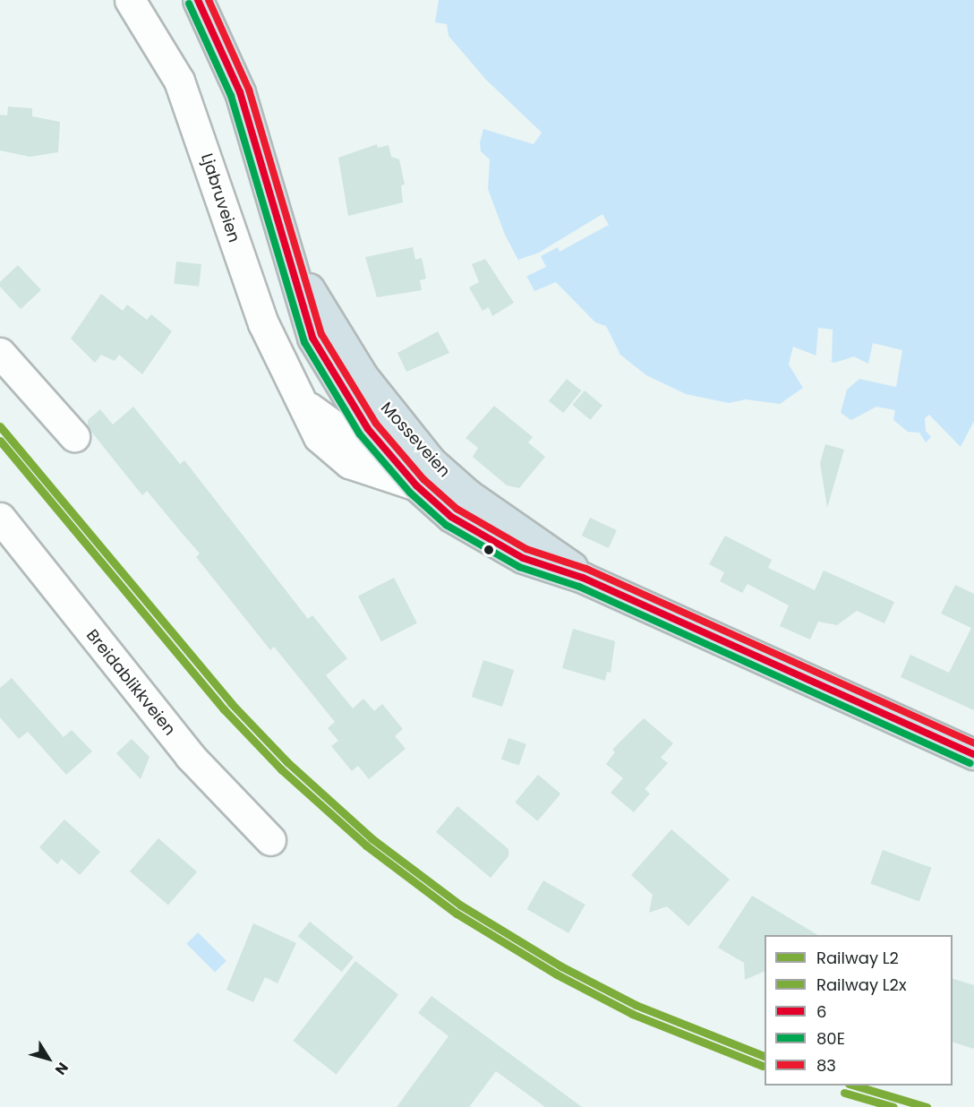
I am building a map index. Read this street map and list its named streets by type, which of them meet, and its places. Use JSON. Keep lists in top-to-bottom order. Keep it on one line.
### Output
{"streets":{"highway":["Mosseveien"],"street":["Ljabruveien","Breidablikkveien"]},"crossings":[["Ljabruveien","Mosseveien"]],"lines":["transit line 6","transit line 83","transit line 80E","rail line L2","rail line L2x"],"legend":["Railway L2","Railway L2x","6","80E","83"],"north":"bottom right"}
